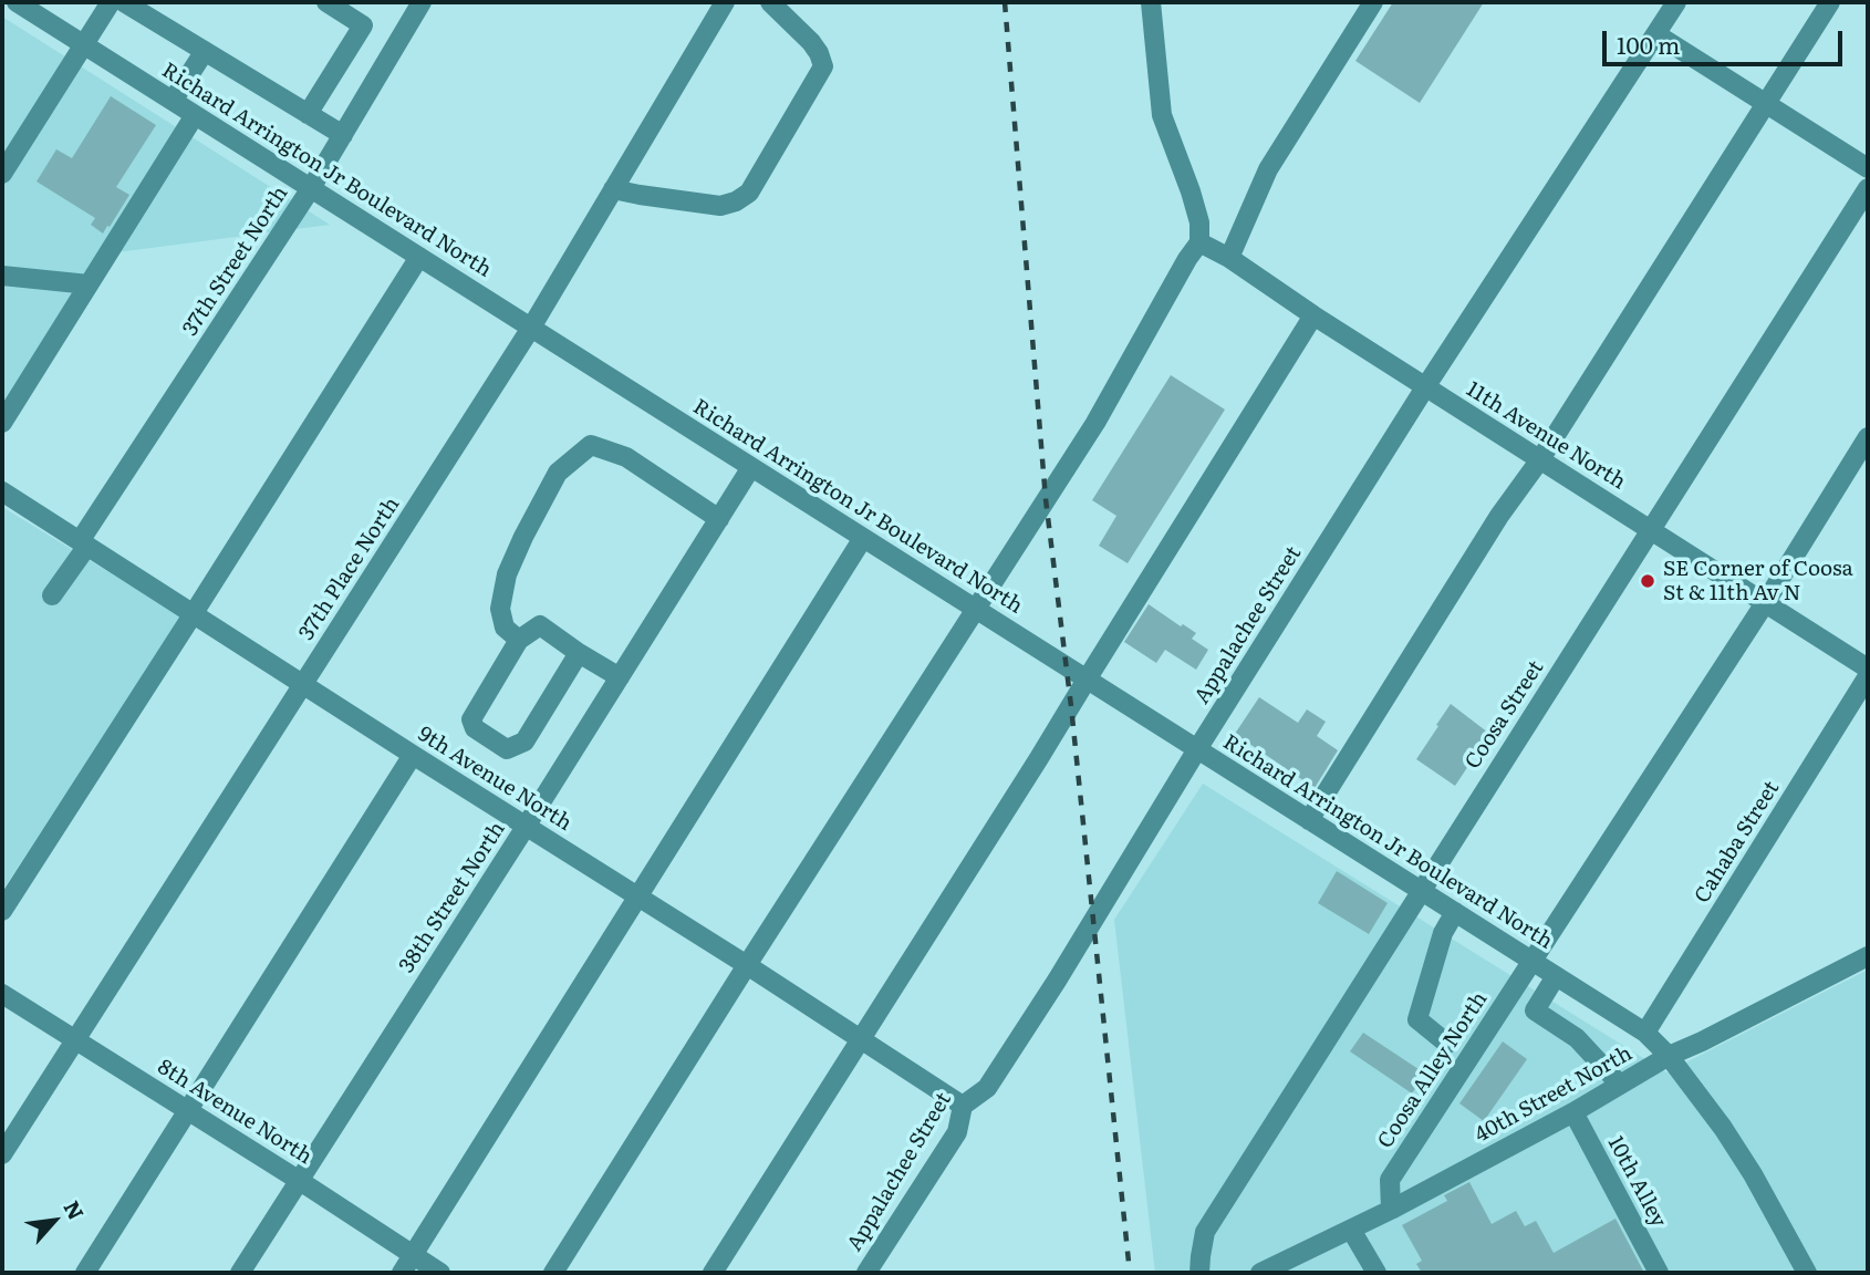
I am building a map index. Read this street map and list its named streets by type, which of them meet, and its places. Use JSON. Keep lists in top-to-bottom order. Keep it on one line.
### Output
{"streets":{"street":["Richard Arrington Jr Boulevard North","37th Street North","11th Avenue North","37th Place North","Appalachee Street","Coosa Street","9th Avenue North","Cahaba Street","38th Street North","Coosa Alley North","40th Street North","8th Avenue North","10th Alley"]},"crossings":[["Richard Arrington Jr Boulevard North","37th Street North"],["Richard Arrington Jr Boulevard North","37th Place North"],["Richard Arrington Jr Boulevard North","Appalachee Street"],["Richard Arrington Jr Boulevard North","Coosa Street"],["Richard Arrington Jr Boulevard North","Cahaba Street"],["Richard Arrington Jr Boulevard North","38th Street North"],["Richard Arrington Jr Boulevard North","Coosa Alley North"],["Richard Arrington Jr Boulevard North","40th Street North"],["37th Street North","9th Avenue North"],["11th Avenue North","Appalachee Street"],["11th Avenue North","Coosa Street"],["11th Avenue North","Coosa Alley North"],["37th Place North","9th Avenue North"],["37th Place North","8th Avenue North"],["Appalachee Street","9th Avenue North"],["9th Avenue North","38th Street North"],["38th Street North","8th Avenue North"],["Coosa Alley North","40th Street North"],["40th Street North","10th Alley"]],"places":["SE Corner of Coosa St & 11th Av N"],"scale_bar":"100 m","north":"top right"}
